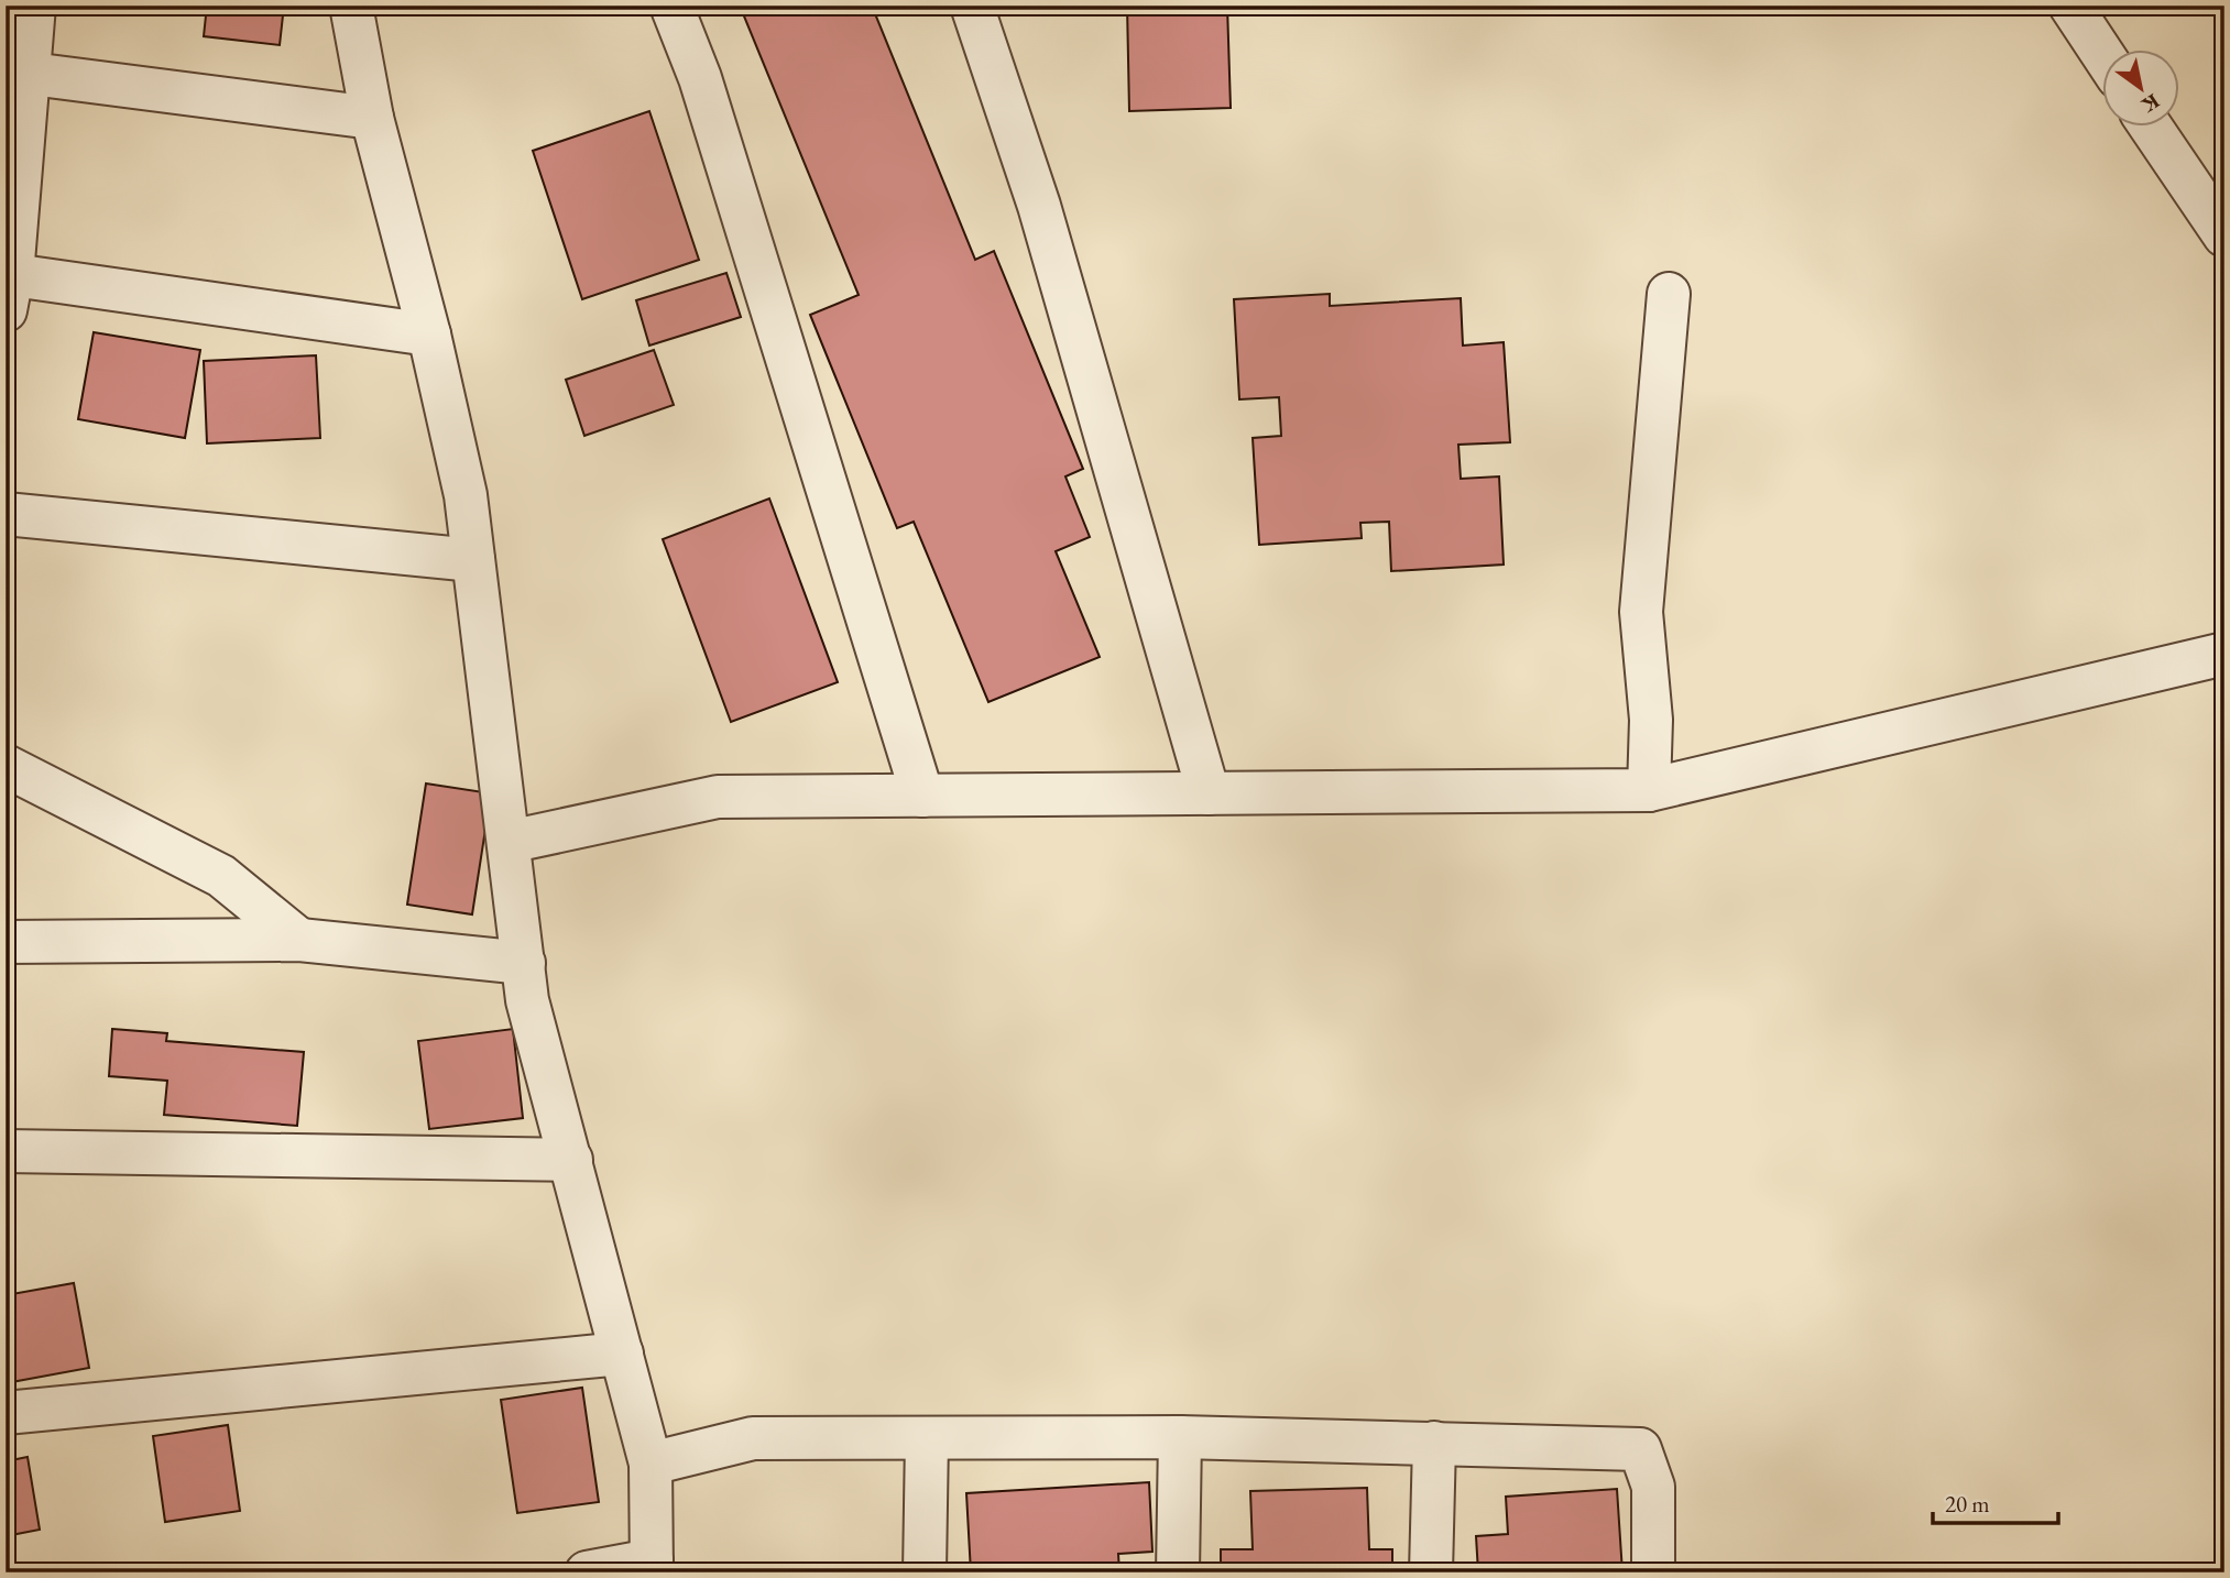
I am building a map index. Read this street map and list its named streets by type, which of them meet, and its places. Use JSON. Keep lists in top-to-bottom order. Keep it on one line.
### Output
{"scale_bar":"20 m","north":"bottom right"}
